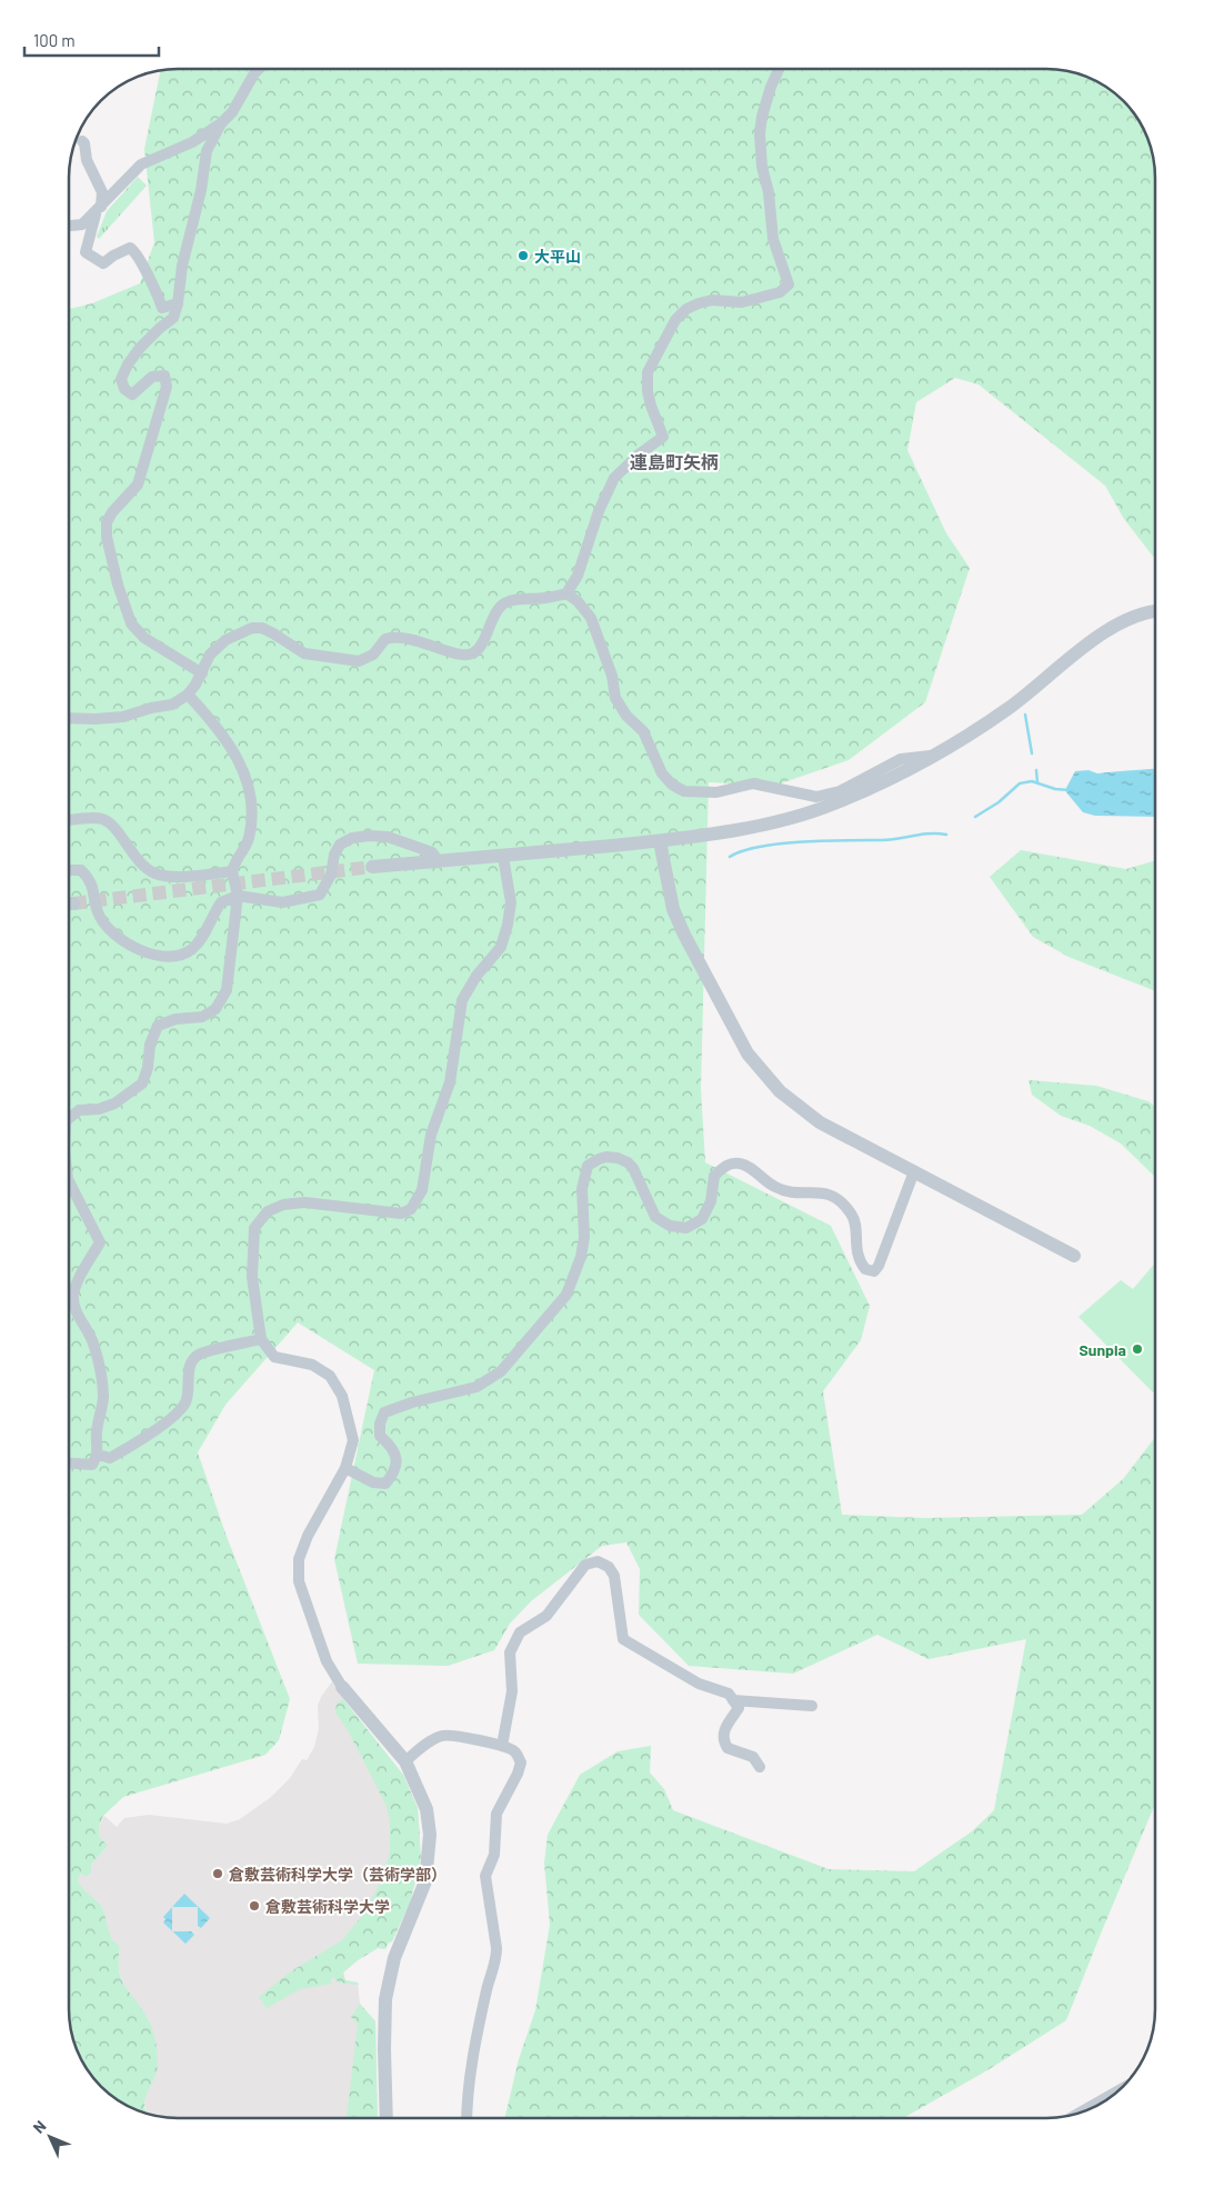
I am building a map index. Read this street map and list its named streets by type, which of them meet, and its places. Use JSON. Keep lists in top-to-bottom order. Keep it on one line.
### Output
{"districts":["連島町矢柄"],"places":["大平山","Sunpia","倉敷芸術科学大学（芸術学部）","倉敷芸術科学大学"],"scale_bar":"100 m","north":"top left"}
